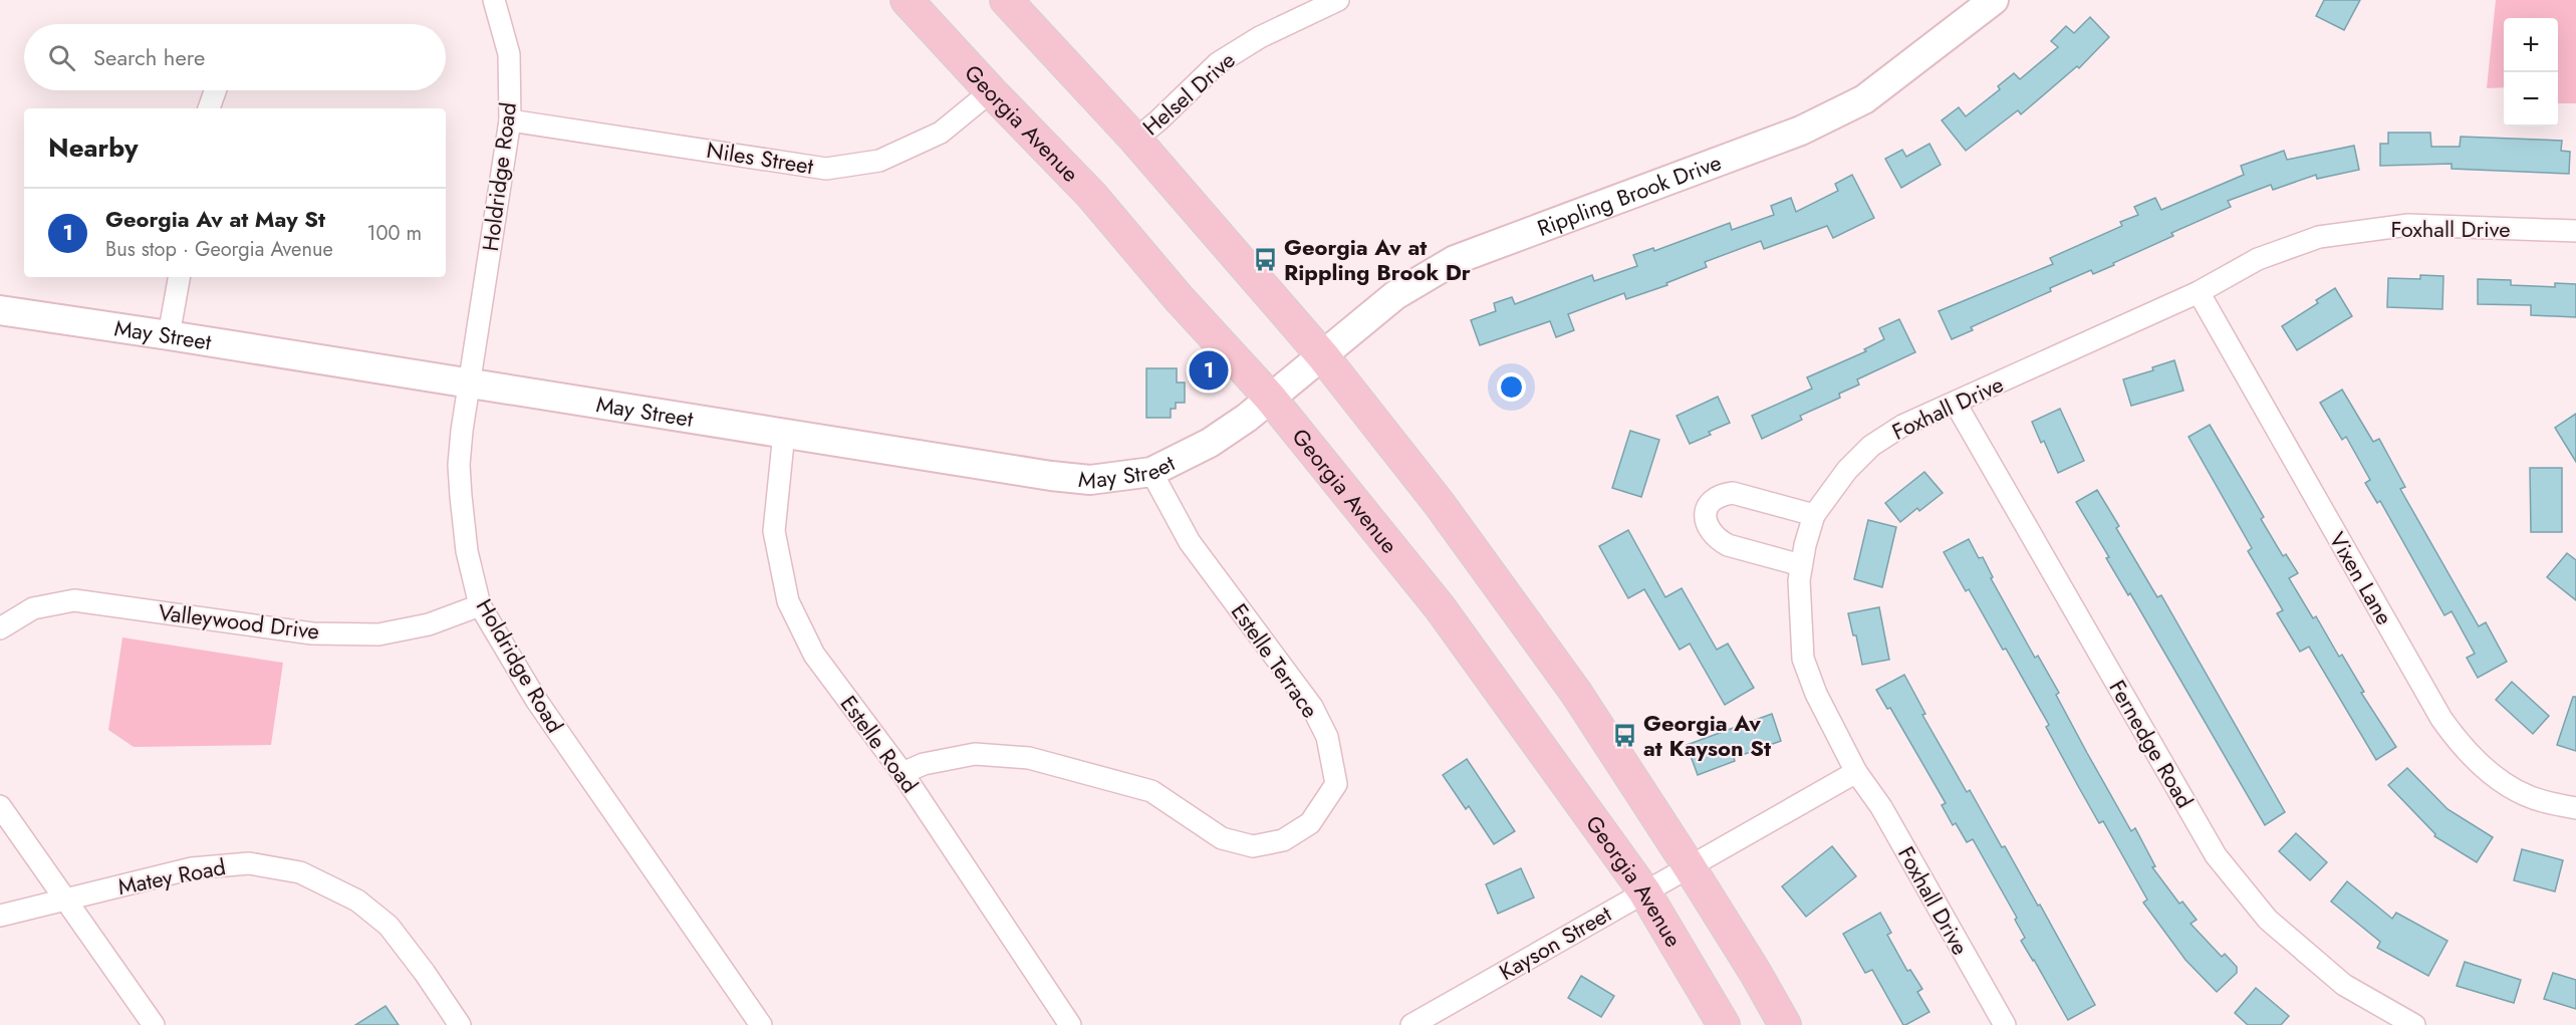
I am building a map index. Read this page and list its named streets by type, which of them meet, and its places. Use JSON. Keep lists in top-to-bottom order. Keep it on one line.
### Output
{"streets":{"main road":["Georgia Avenue"],"street":["Helsel Drive","Niles Street","Holdridge Road","Rippling Brook Drive","Foxhall Drive","May Street","Vixen Lane","Valleywood Drive","Estelle Terrace","Estelle Road","Fernedge Road","Matey Road","Kayson Street"]},"crossings":[["Georgia Avenue","Niles Street"],["Georgia Avenue","Rippling Brook Drive"],["Georgia Avenue","May Street"],["Georgia Avenue","Kayson Street"],["Niles Street","Holdridge Road"],["Holdridge Road","May Street"],["Holdridge Road","Valleywood Drive"],["Rippling Brook Drive","May Street"],["Foxhall Drive","Vixen Lane"],["Foxhall Drive","Fernedge Road"],["Foxhall Drive","Kayson Street"],["May Street","Estelle Terrace"],["May Street","Estelle Road"],["Estelle Terrace","Estelle Road"]],"places":{"bus stop":["Georgia Av at Rippling Brook Dr","Georgia Av at Kayson St"]},"page":{"map_buttons":["+","−"],"search":"Search here","heading":"Nearby","list":[{"mark":"1","name":"Georgia Av at May St","note":"Bus stop · Georgia Avenue","value":"100 m"}],"pins":"1"}}
